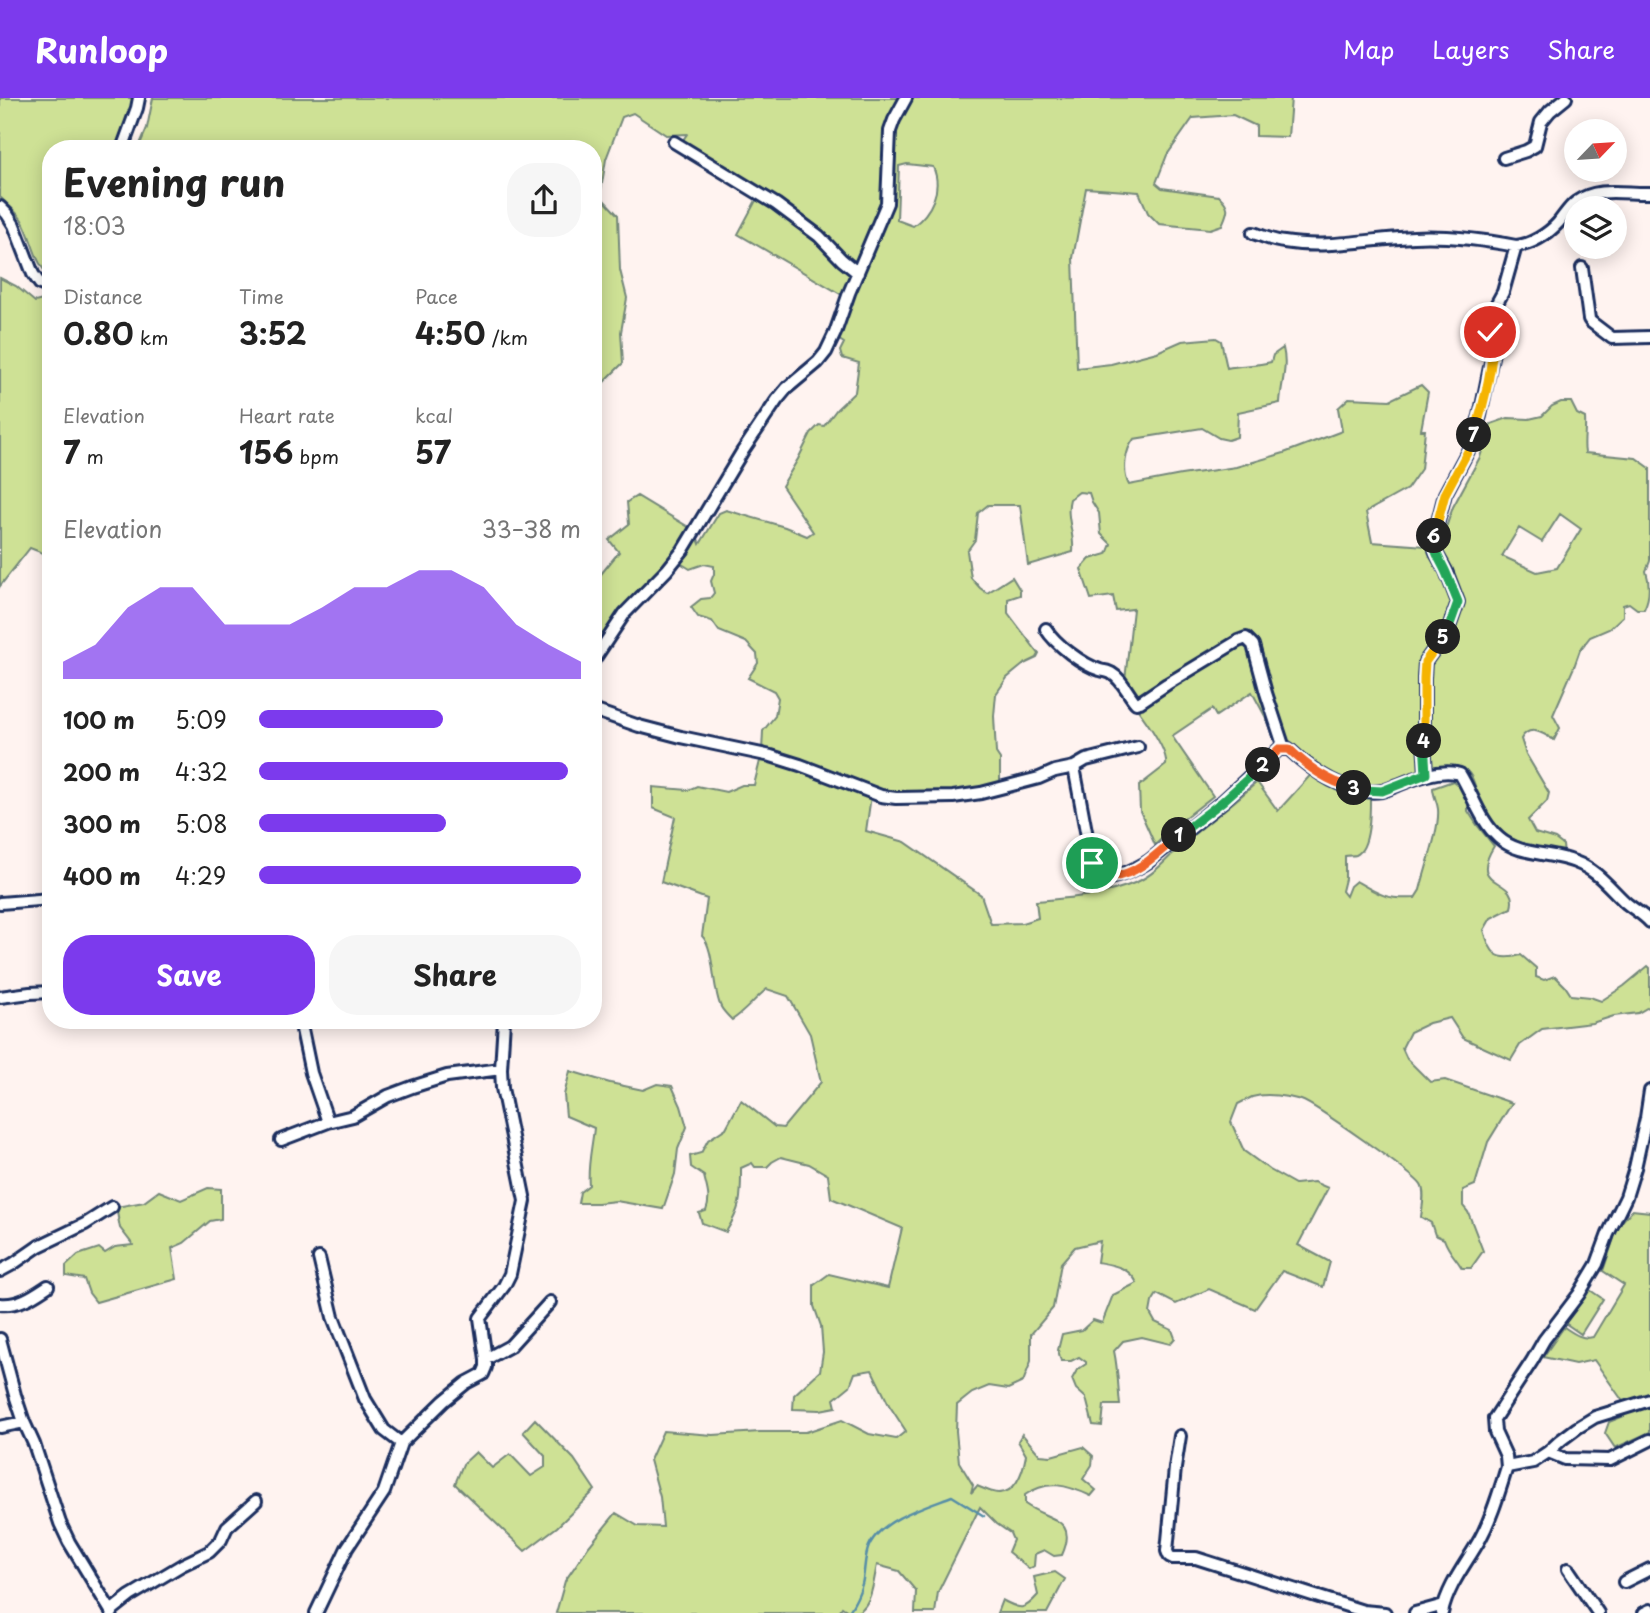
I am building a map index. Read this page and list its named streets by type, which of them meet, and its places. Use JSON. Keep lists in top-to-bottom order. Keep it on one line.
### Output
{"north":"top right","page":{"header":"Runloop","nav":["Map","Layers","Share"],"heading":["Evening run","18:03"],"stats":[["Distance","0.80 km"],["Time","3:52"],["Pace","4:50 /km"],["Elevation","7 m"],["Heart rate","156 bpm"],["kcal","57"]],"pins":["7","6","5","4","2","3","1"],"chart":["Elevation","33–38 m"],"list":[{"name":"100 m","note":"5:09"},{"name":"200 m","note":"4:32"},{"name":"300 m","note":"5:08"},{"name":"400 m","note":"4:29"}],"buttons":["Save","Share"]}}
